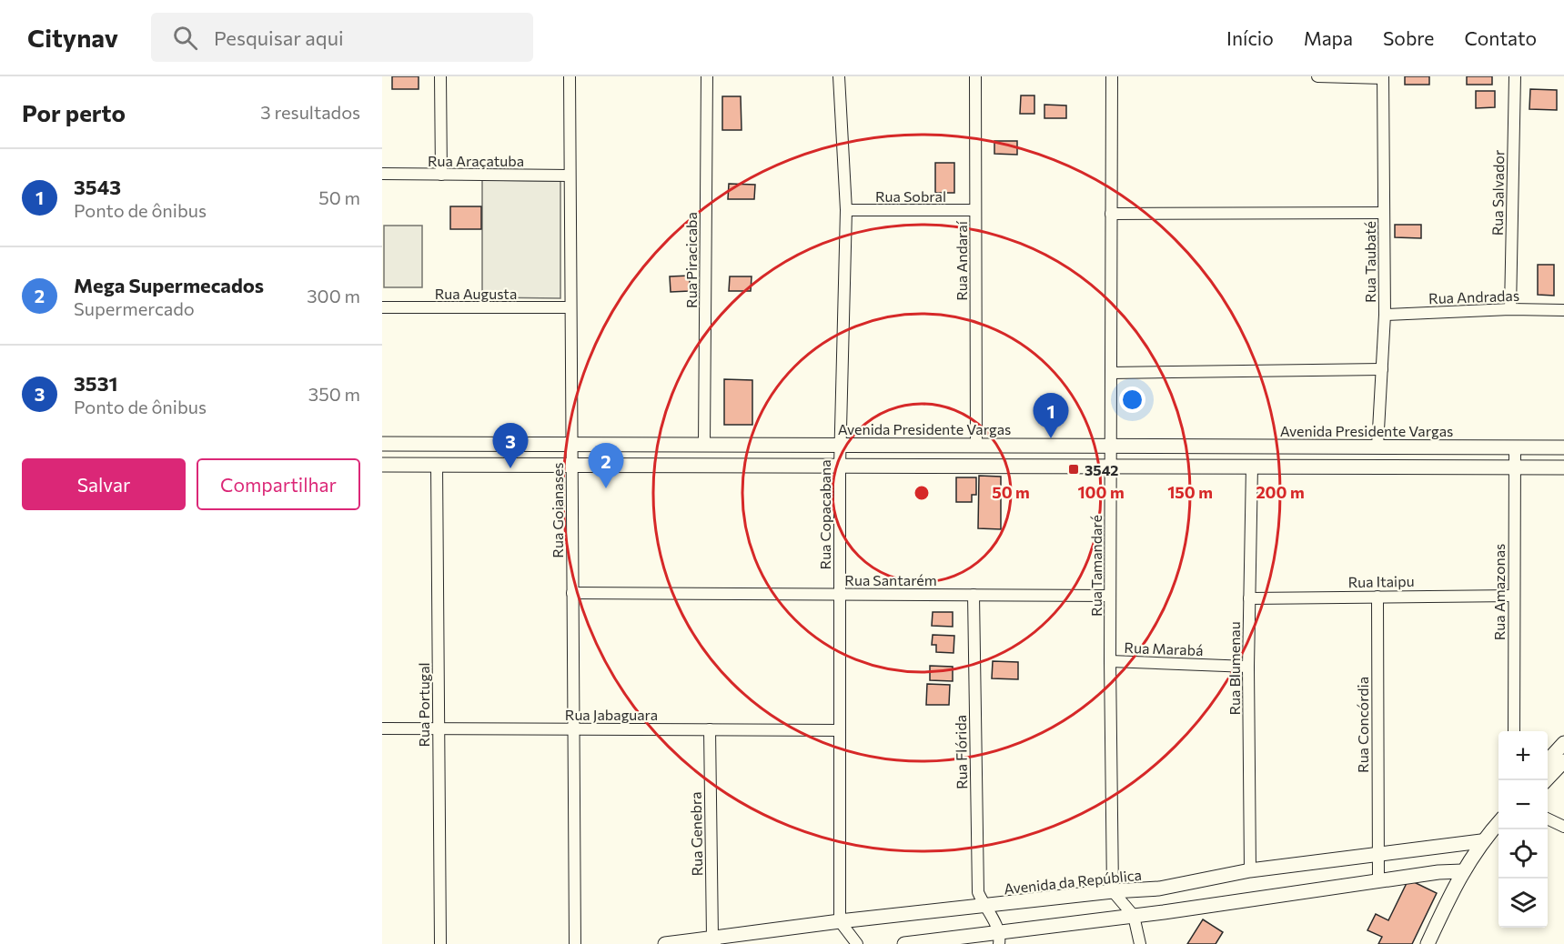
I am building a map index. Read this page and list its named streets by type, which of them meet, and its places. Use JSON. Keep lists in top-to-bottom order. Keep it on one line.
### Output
{"streets":{"street":["Rua Araçatuba","Rua Salvador","Rua Sobral","Rua Piracicaba","Rua Andaraí","Rua Taubaté","Rua Augusta","Rua Andradas","Avenida Presidente Vargas","Rua Goianases","Rua Copacabana","Rua Tamandaré","Rua Santarém","Rua Itaipu","Rua Amazonas","Rua Marabá","Rua Blumenau","Rua Portugal","Rua Jabaguara","Rua Concórdia","Rua Flórida","Rua Genebra","Avenida da República"]},"crossings":[["Rua Araçatuba","Rua Goianases"],["Rua Salvador","Rua Andradas"],["Rua Sobral","Rua Andaraí"],["Rua Sobral","Rua Copacabana"],["Rua Piracicaba","Avenida Presidente Vargas"],["Rua Andaraí","Avenida Presidente Vargas"],["Rua Taubaté","Rua Andradas"],["Rua Taubaté","Avenida Presidente Vargas"],["Rua Augusta","Rua Goianases"],["Avenida Presidente Vargas","Rua Goianases"],["Avenida Presidente Vargas","Rua Copacabana"],["Avenida Presidente Vargas","Rua Tamandaré"],["Avenida Presidente Vargas","Rua Amazonas"],["Rua Goianases","Rua Santarém"],["Rua Goianases","Rua Jabaguara"],["Rua Copacabana","Rua Santarém"],["Rua Copacabana","Rua Jabaguara"],["Rua Copacabana","Avenida da República"],["Rua Tamandaré","Rua Santarém"],["Rua Tamandaré","Rua Marabá"],["Rua Tamandaré","Avenida da República"],["Rua Santarém","Rua Flórida"],["Rua Itaipu","Rua Amazonas"],["Rua Itaipu","Rua Blumenau"],["Rua Itaipu","Rua Concórdia"],["Rua Marabá","Rua Blumenau"],["Rua Blumenau","Avenida da República"],["Rua Portugal","Rua Jabaguara"],["Rua Jabaguara","Rua Genebra"],["Rua Concórdia","Avenida da República"],["Rua Flórida","Avenida da República"],["Rua Genebra","Avenida da República"]],"places":{"transit":["3542"]},"page":{"header":"Citynav","search":"Pesquisar aqui","nav":["Início","Mapa","Sobre","Contato"],"heading":["Por perto","3 resultados"],"list":[{"mark":"1","name":"3543","note":"Ponto de ônibus","value":"50 m"},{"mark":"2","name":"Mega Supermecados","note":"Supermercado","value":"300 m"},{"mark":"3","name":"3531","note":"Ponto de ônibus","value":"350 m"}],"pins":["1","3","2"],"buttons":["Salvar","Compartilhar"],"map_buttons":["+","−"]},"rings":["50 m","100 m","150 m","200 m"]}
